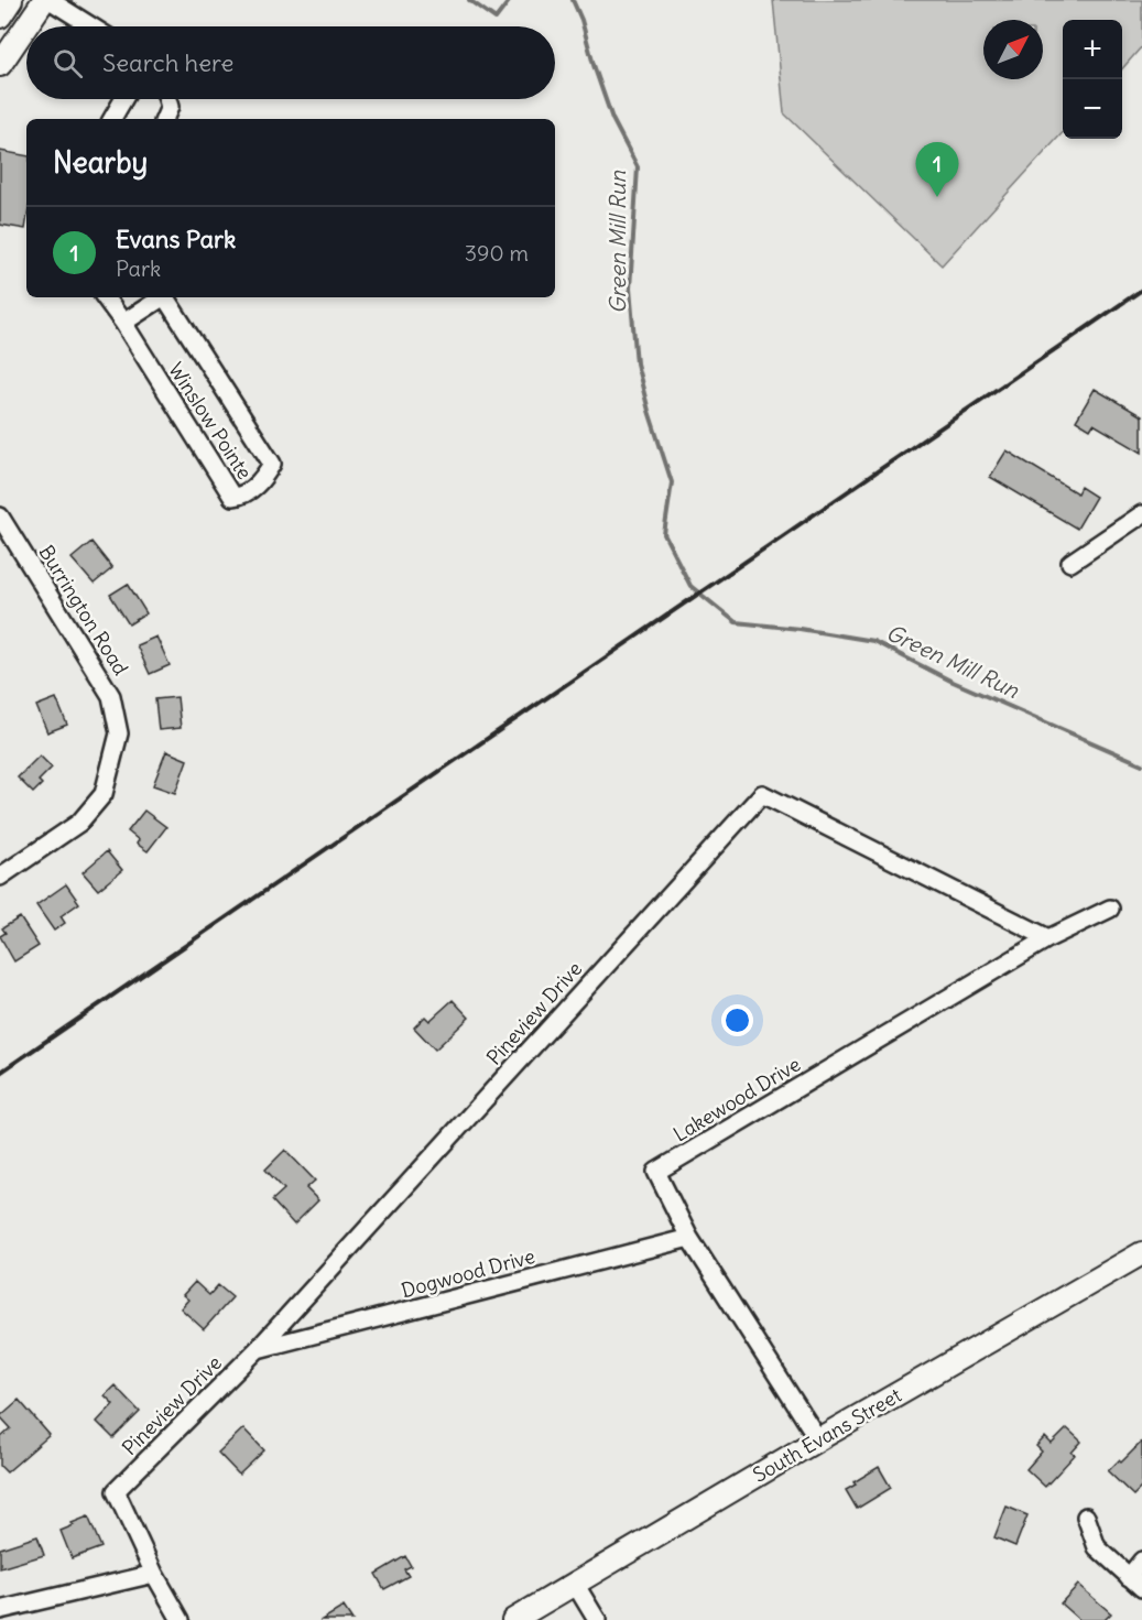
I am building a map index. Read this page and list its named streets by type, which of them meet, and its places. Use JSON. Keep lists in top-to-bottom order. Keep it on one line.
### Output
{"streets":{"main road":["South Evans Street"],"street":["Winslow Pointe","Burrington Road","Pineview Drive","Lakewood Drive","Dogwood Drive"]},"crossings":[["Pineview Drive","Lakewood Drive"],["Pineview Drive","Dogwood Drive"],["Lakewood Drive","Dogwood Drive"],["Lakewood Drive","South Evans Street"]],"water":["Green Mill Run"],"north":"top right","page":{"map_buttons":["+","−"],"search":"Search here","heading":"Nearby","pins":"1","list":[{"mark":"1","name":"Evans Park","note":"Park","value":"390 m"}]}}
